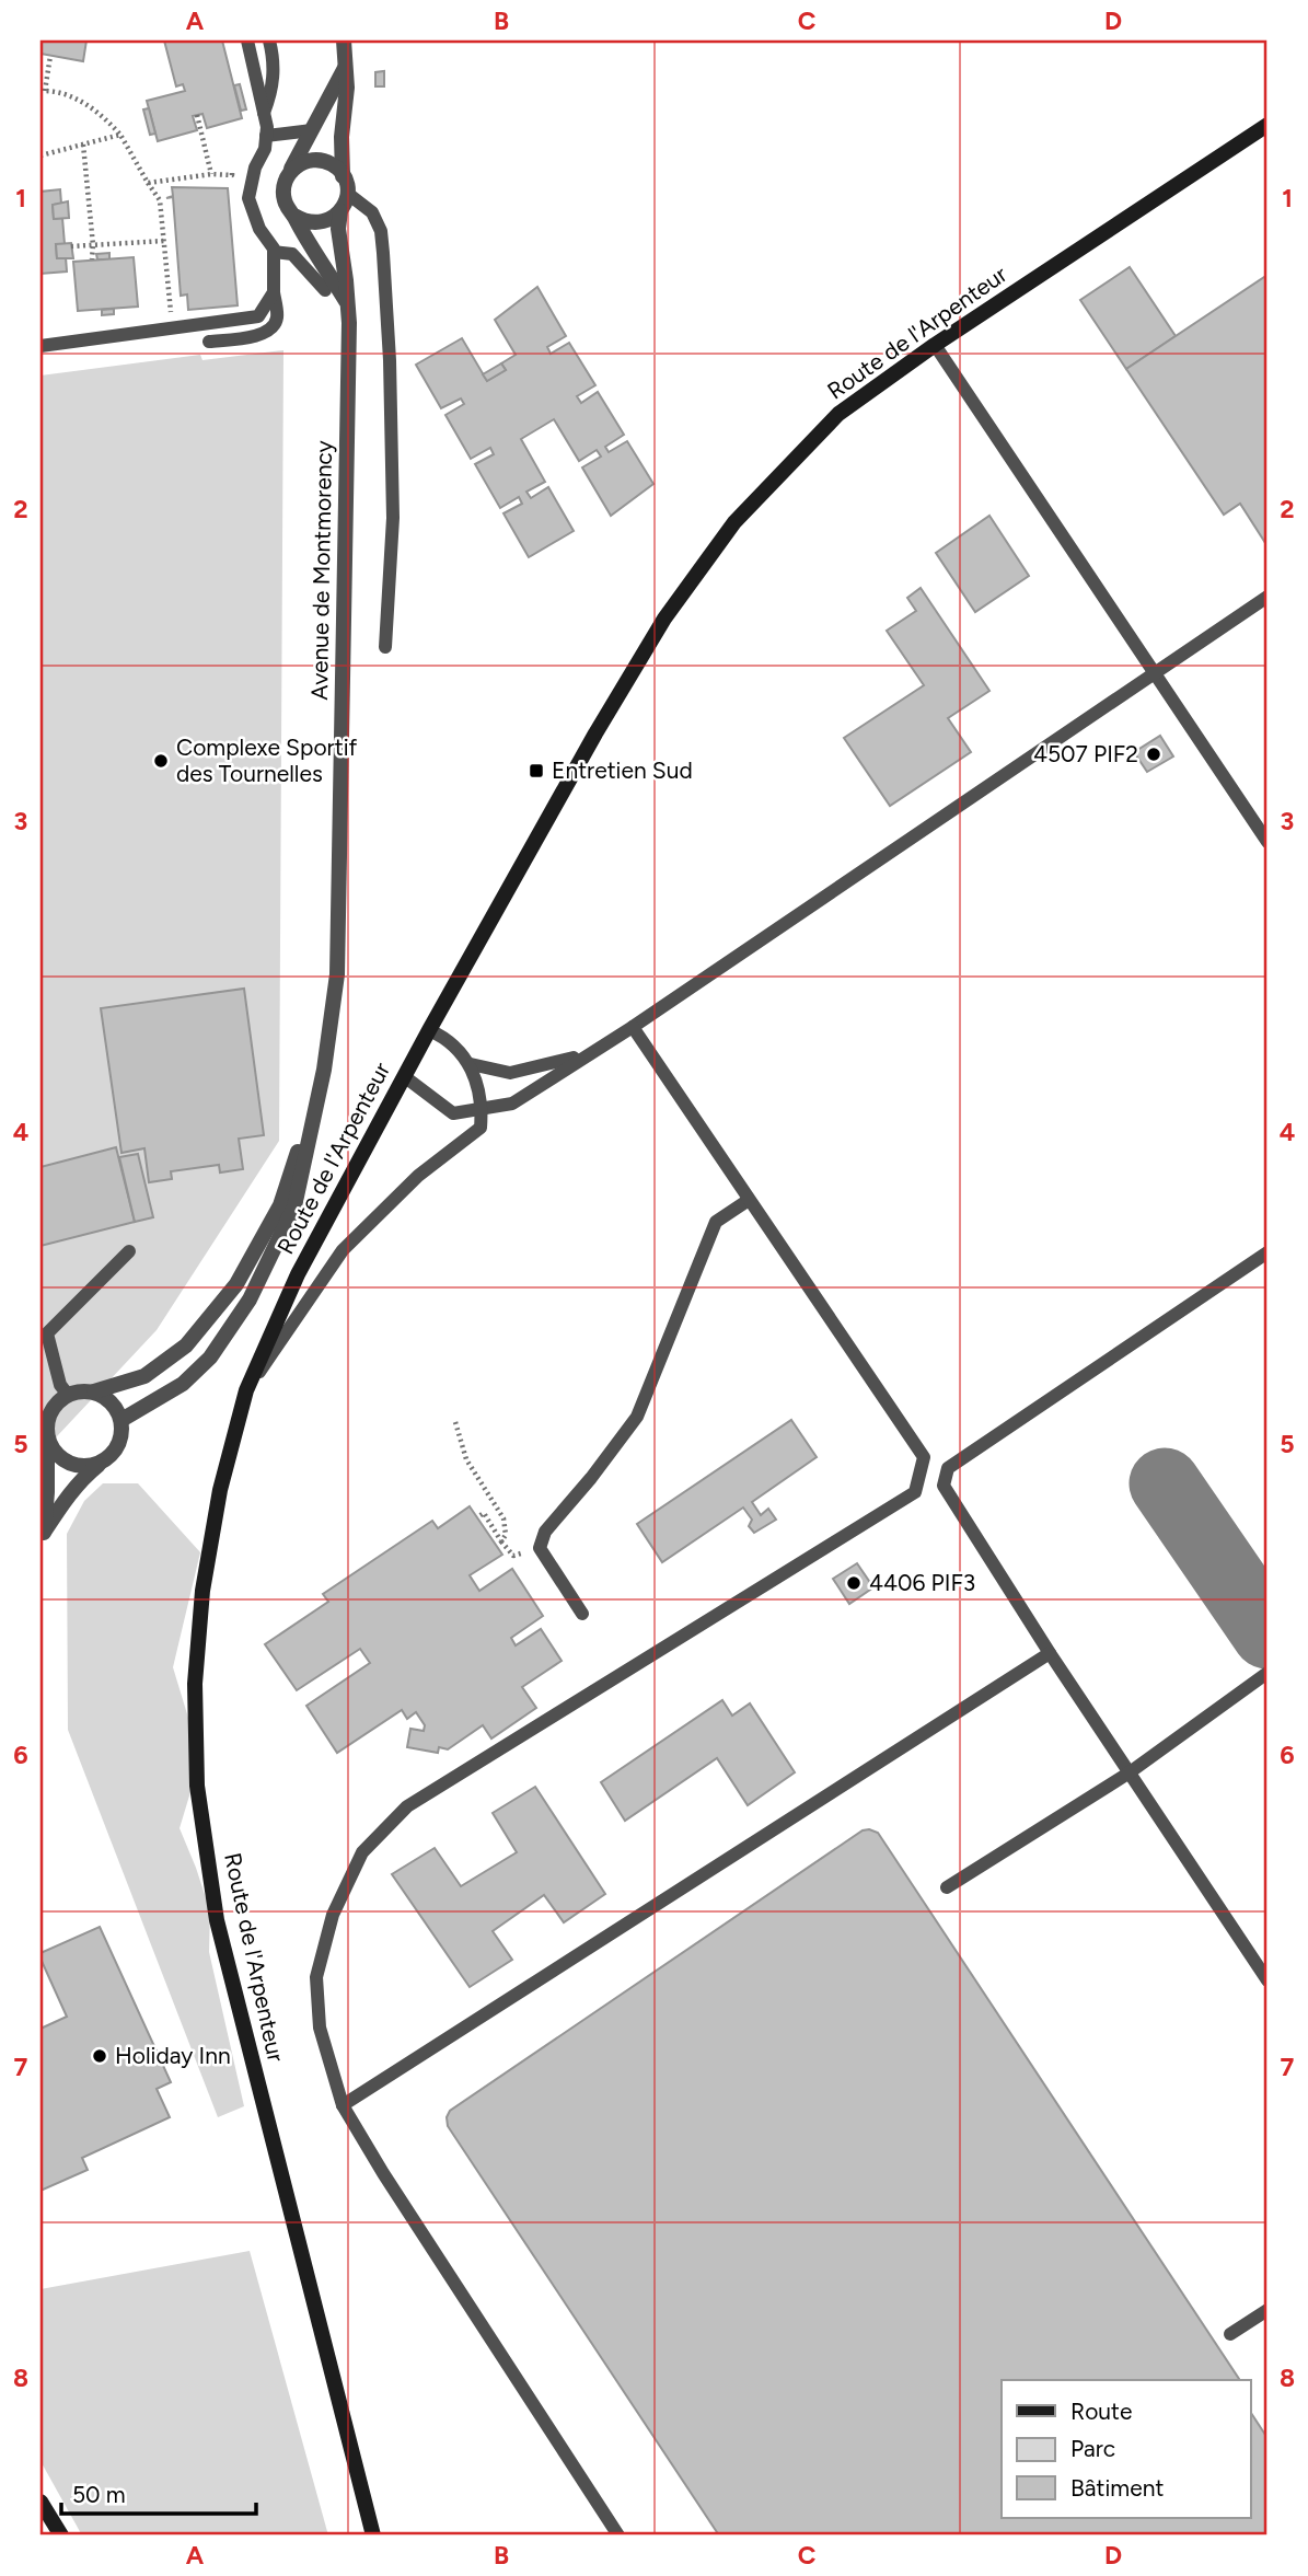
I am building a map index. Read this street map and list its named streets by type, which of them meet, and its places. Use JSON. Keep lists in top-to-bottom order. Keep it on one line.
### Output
{"streets":{"main road":["Route de l'Arpenteur"],"street":["Avenue de Montmorency"]},"places":{"other":["4507 PIF2","Complexe Sportif des Tournelles","4406 PIF3","Holiday Inn"],"transit":["Entretien Sud"]},"legend":["Route","Parc","Bâtiment"],"scale_bar":"50 m","grid":{"columns":["A","B","C","D"],"rows":["1","2","3","4","5","6","7","8"]}}
